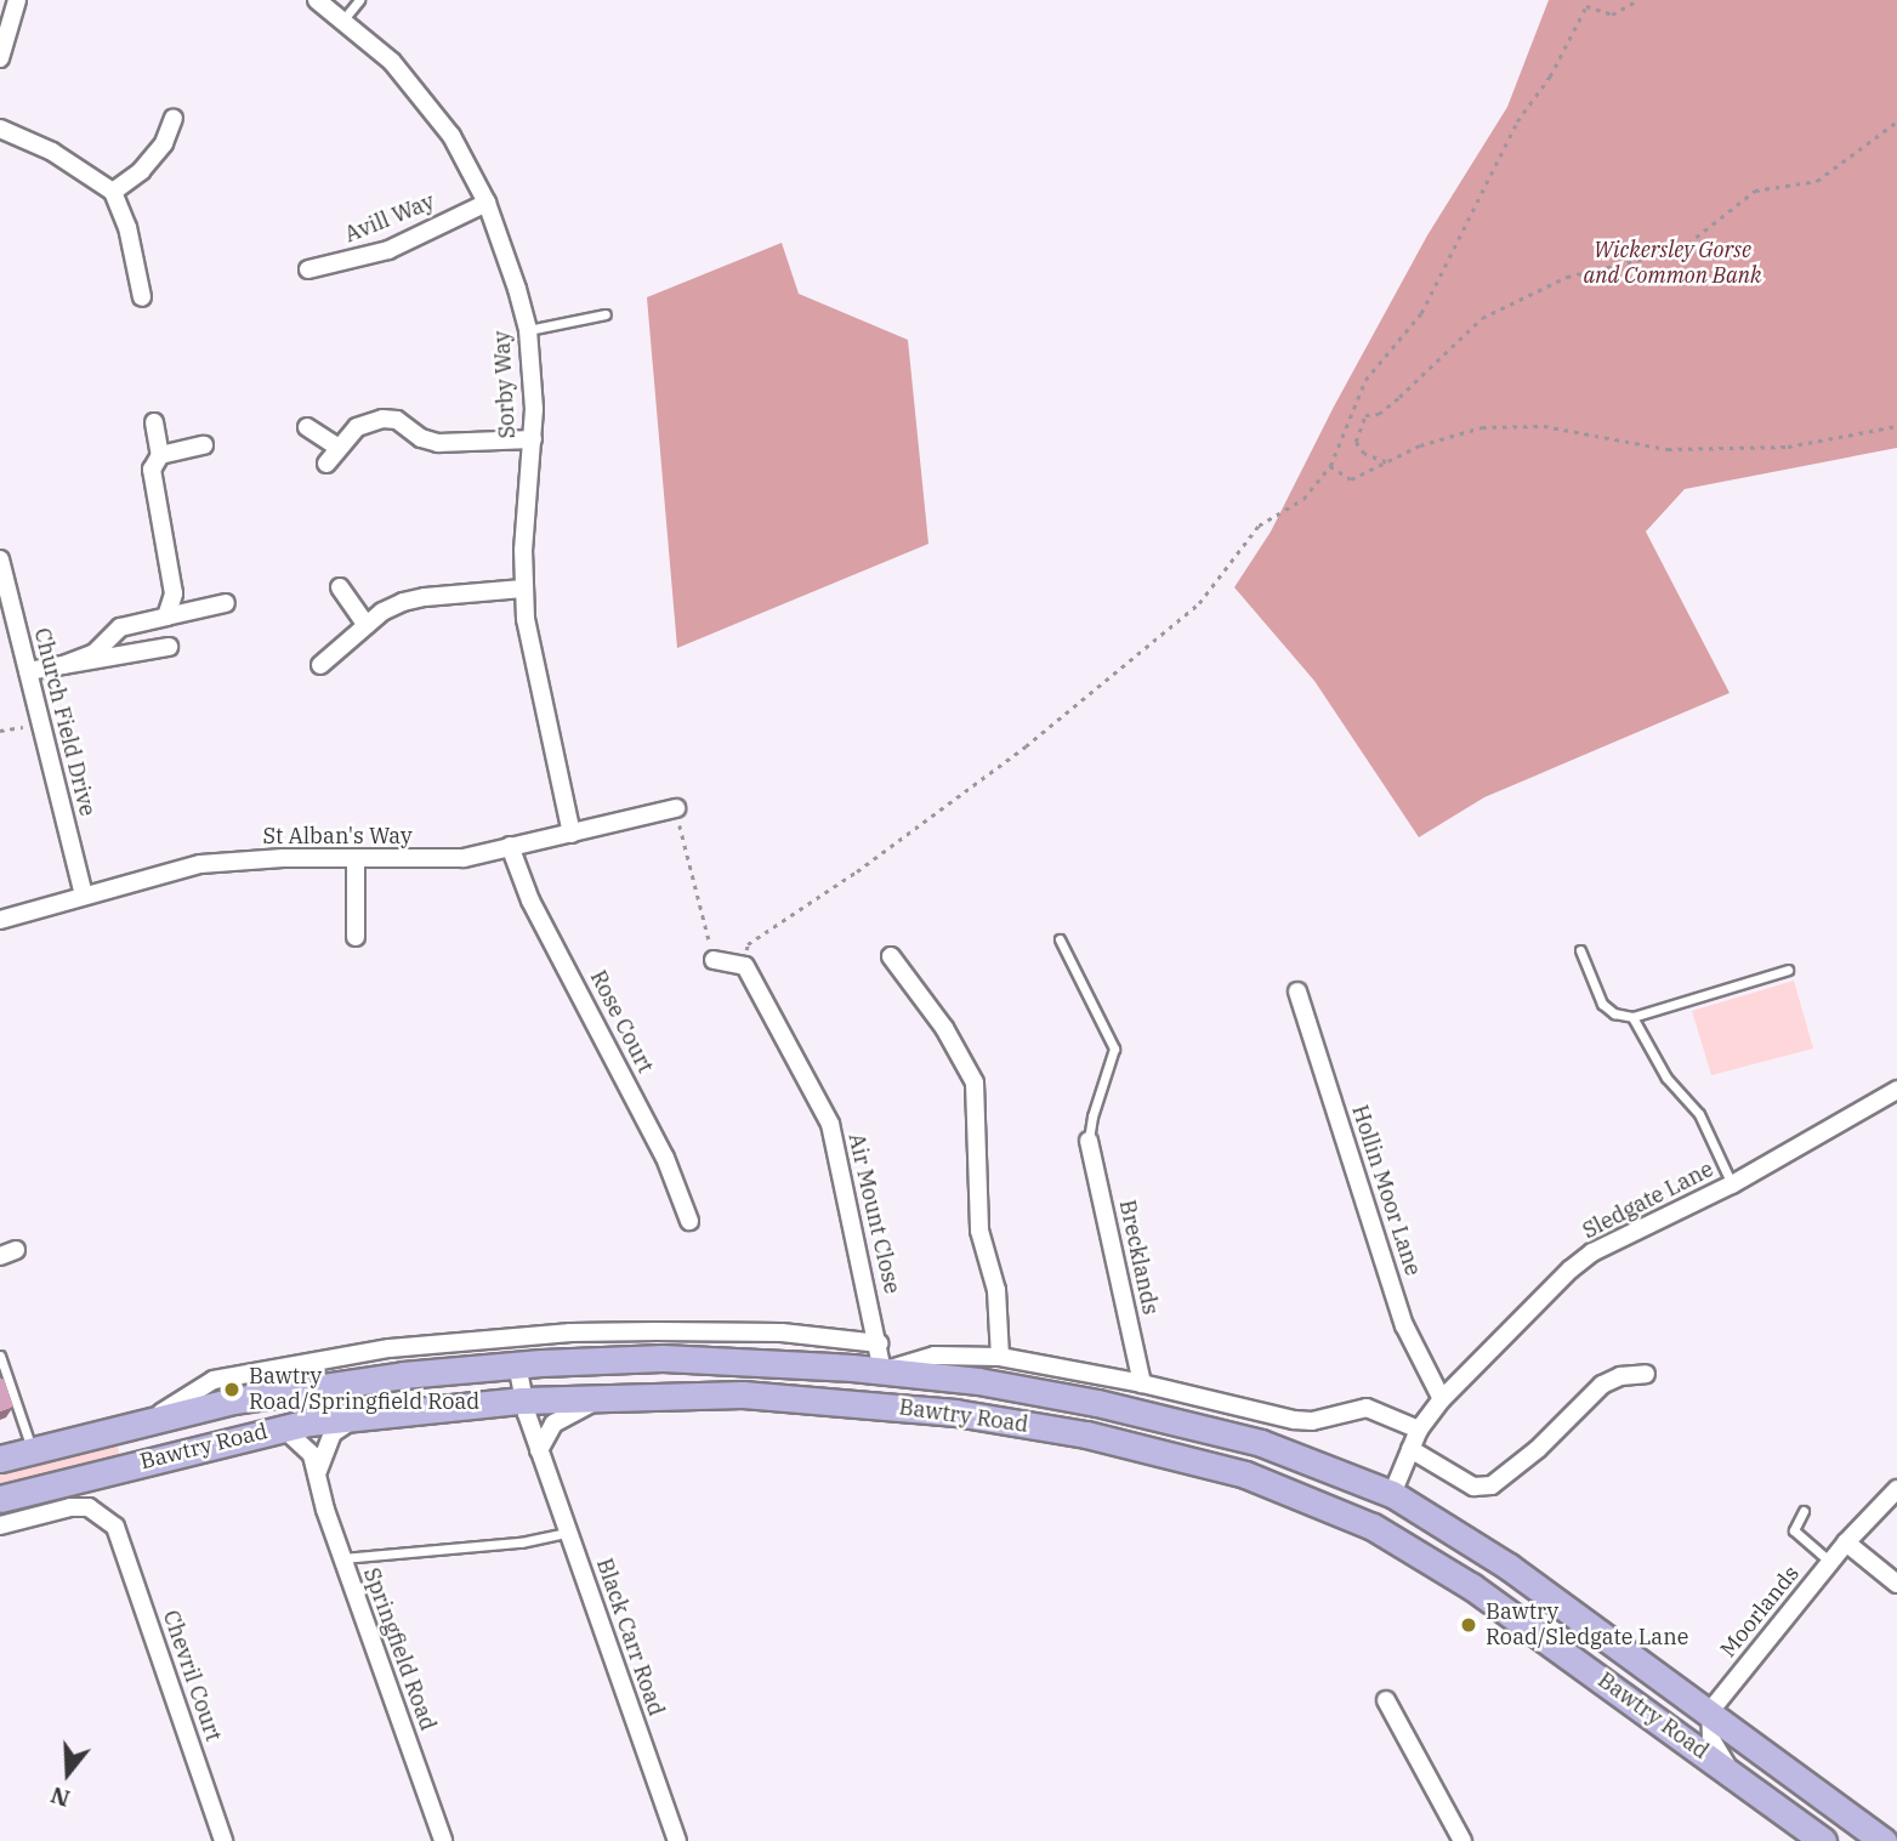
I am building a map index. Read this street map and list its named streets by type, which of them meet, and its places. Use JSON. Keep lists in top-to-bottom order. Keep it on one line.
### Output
{"streets":{"main road":["Bawtry Road"],"street":["Avill Way","Sorby Way","Church Field Drive","St Alban's Way","Rose Court","Hollin Moor Lane","Sledgate Lane","Air Mount Close","Brecklands","Moorlands","Black Carr Road","Springfield Road","Chevril Court"]},"crossings":[["Avill Way","Sorby Way"],["Sorby Way","St Alban's Way"],["Church Field Drive","St Alban's Way"],["St Alban's Way","Rose Court"],["Hollin Moor Lane","Sledgate Lane"],["Sledgate Lane","Bawtry Road"],["Air Mount Close","Bawtry Road"],["Brecklands","Bawtry Road"],["Bawtry Road","Moorlands"],["Bawtry Road","Black Carr Road"],["Bawtry Road","Springfield Road"]],"parks":["Wickersley Gorse and Common Bank"],"places":["Bawtry Road/Springfield Road","Bawtry Road/Sledgate Lane"],"north":"bottom"}
